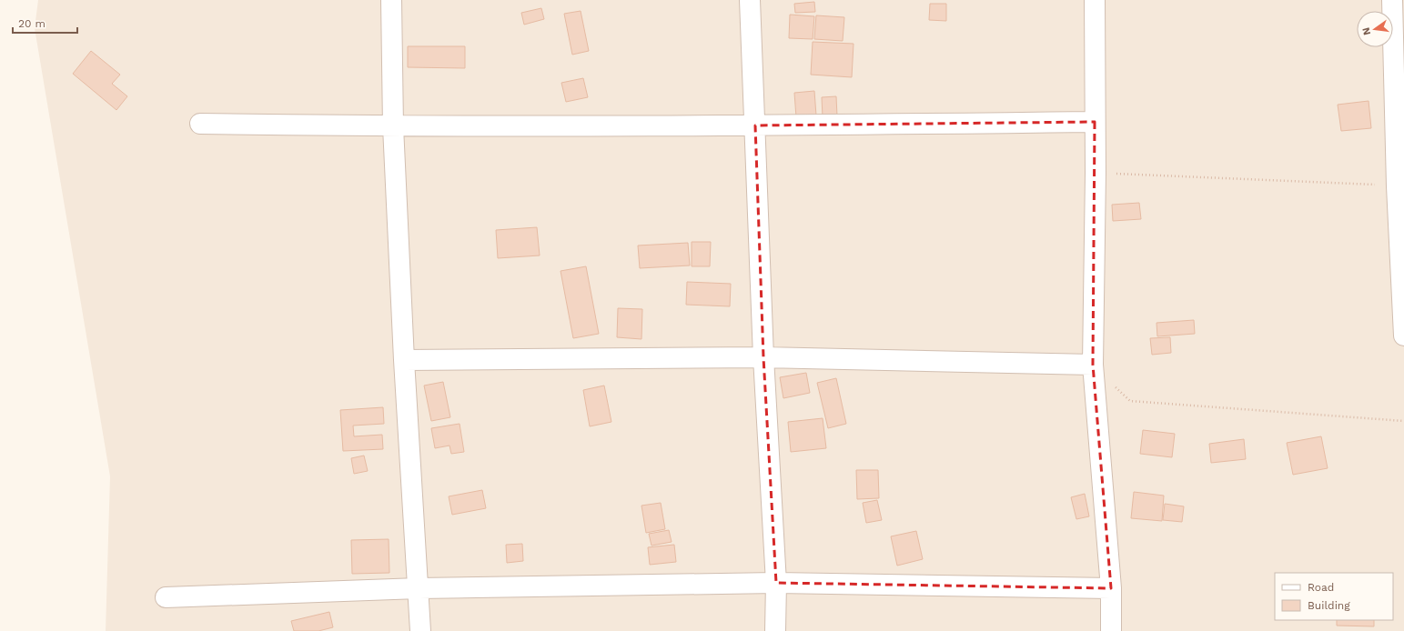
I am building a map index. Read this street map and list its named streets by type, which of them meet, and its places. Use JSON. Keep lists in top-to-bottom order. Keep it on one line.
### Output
{"legend":["Road","Building"],"scale_bar":"20 m","north":"left"}
